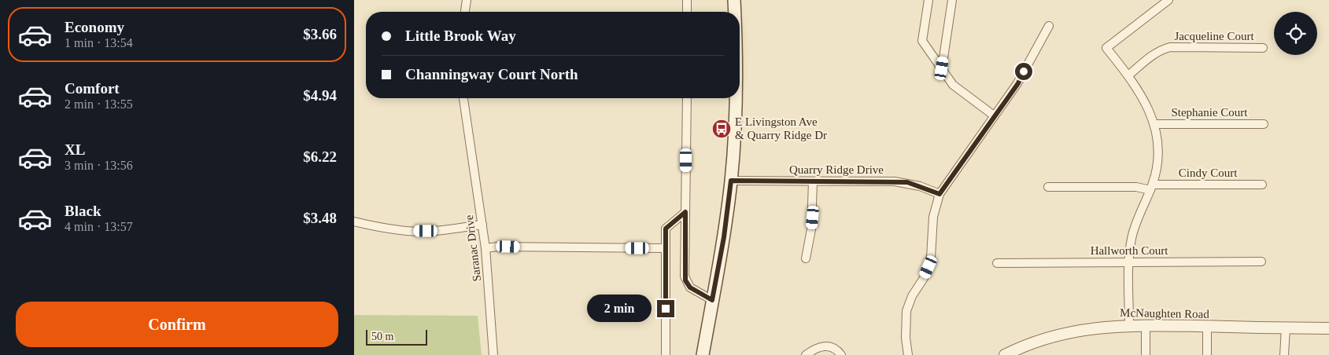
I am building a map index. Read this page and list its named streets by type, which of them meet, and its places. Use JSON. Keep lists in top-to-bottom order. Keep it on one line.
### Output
{"streets":{"street":["Jacqueline Court","Stephanie Court","Quarry Ridge Drive","Cindy Court","Saranac Drive","Hallworth Court","McNaughten Road"]},"places":{"bus stop":["E Livingston Ave & Quarry Ridge Dr"]},"scale_bar":"50 m","page":{"list":[{"name":"Economy","note":"1 min · 13:54","value":"$3.66"},{"name":"Comfort","note":"2 min · 13:55","value":"$4.94"},{"name":"XL","note":"3 min · 13:56","value":"$6.22"},{"name":"Black","note":"4 min · 13:57","value":"$3.48"}],"banner":["Little Brook Way","Channingway Court North"],"buttons":"Confirm","bubble":"2 min","scale":"50 m"}}
